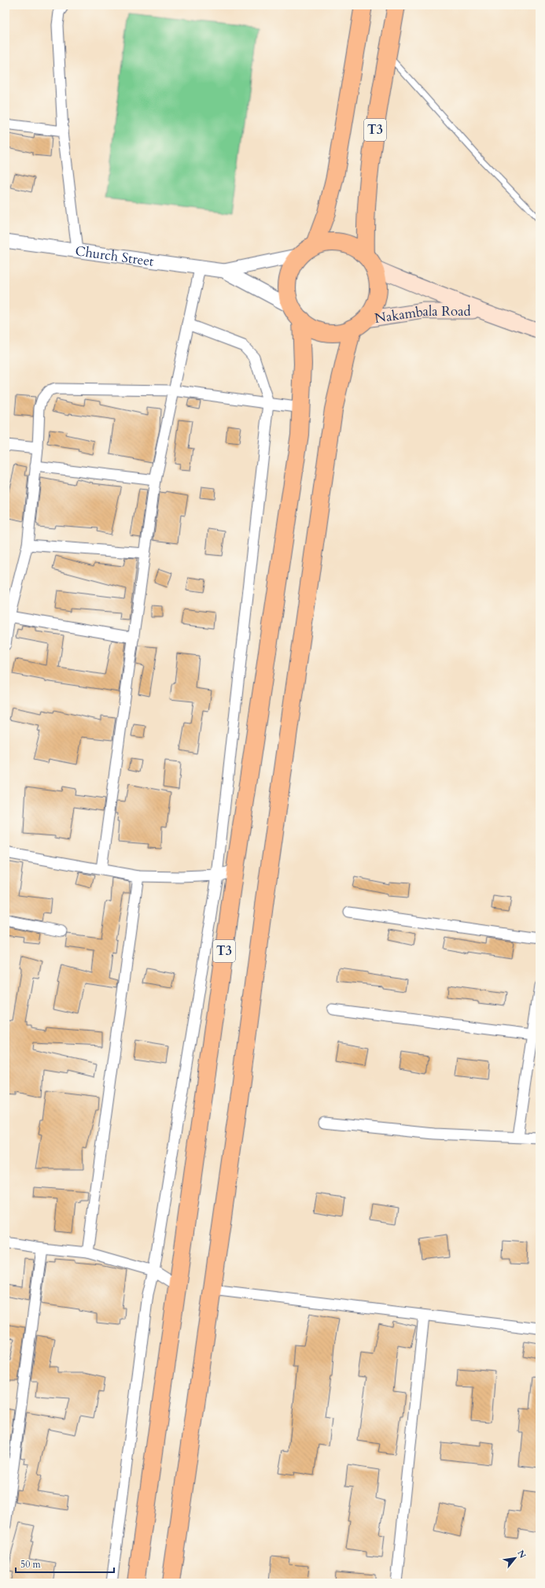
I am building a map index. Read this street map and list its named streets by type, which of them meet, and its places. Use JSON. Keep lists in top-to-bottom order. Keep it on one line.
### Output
{"streets":{"highway":["T3"],"main road":["Nakambala Road"],"street":["Church Street"]},"crossings":[["T3","Nakambala Road"]],"scale_bar":"50 m","north":"top right"}
